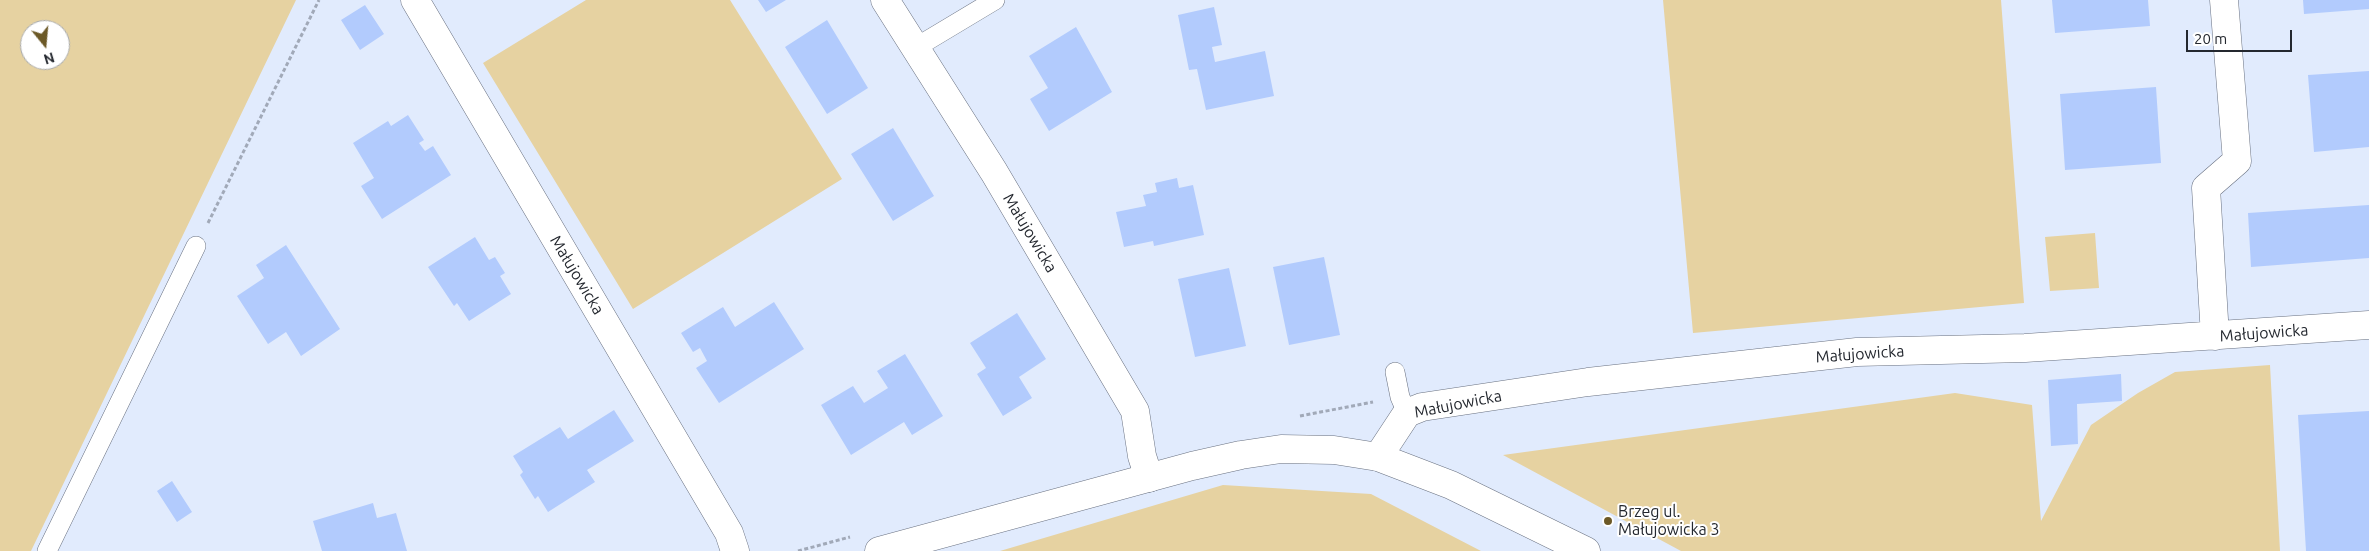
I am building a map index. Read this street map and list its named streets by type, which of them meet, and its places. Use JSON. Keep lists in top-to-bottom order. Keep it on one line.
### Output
{"streets":{"street":["Małujowicka"]},"places":["Brzeg ul. Małujowicka 3"],"scale_bar":"20 m","north":"bottom"}
